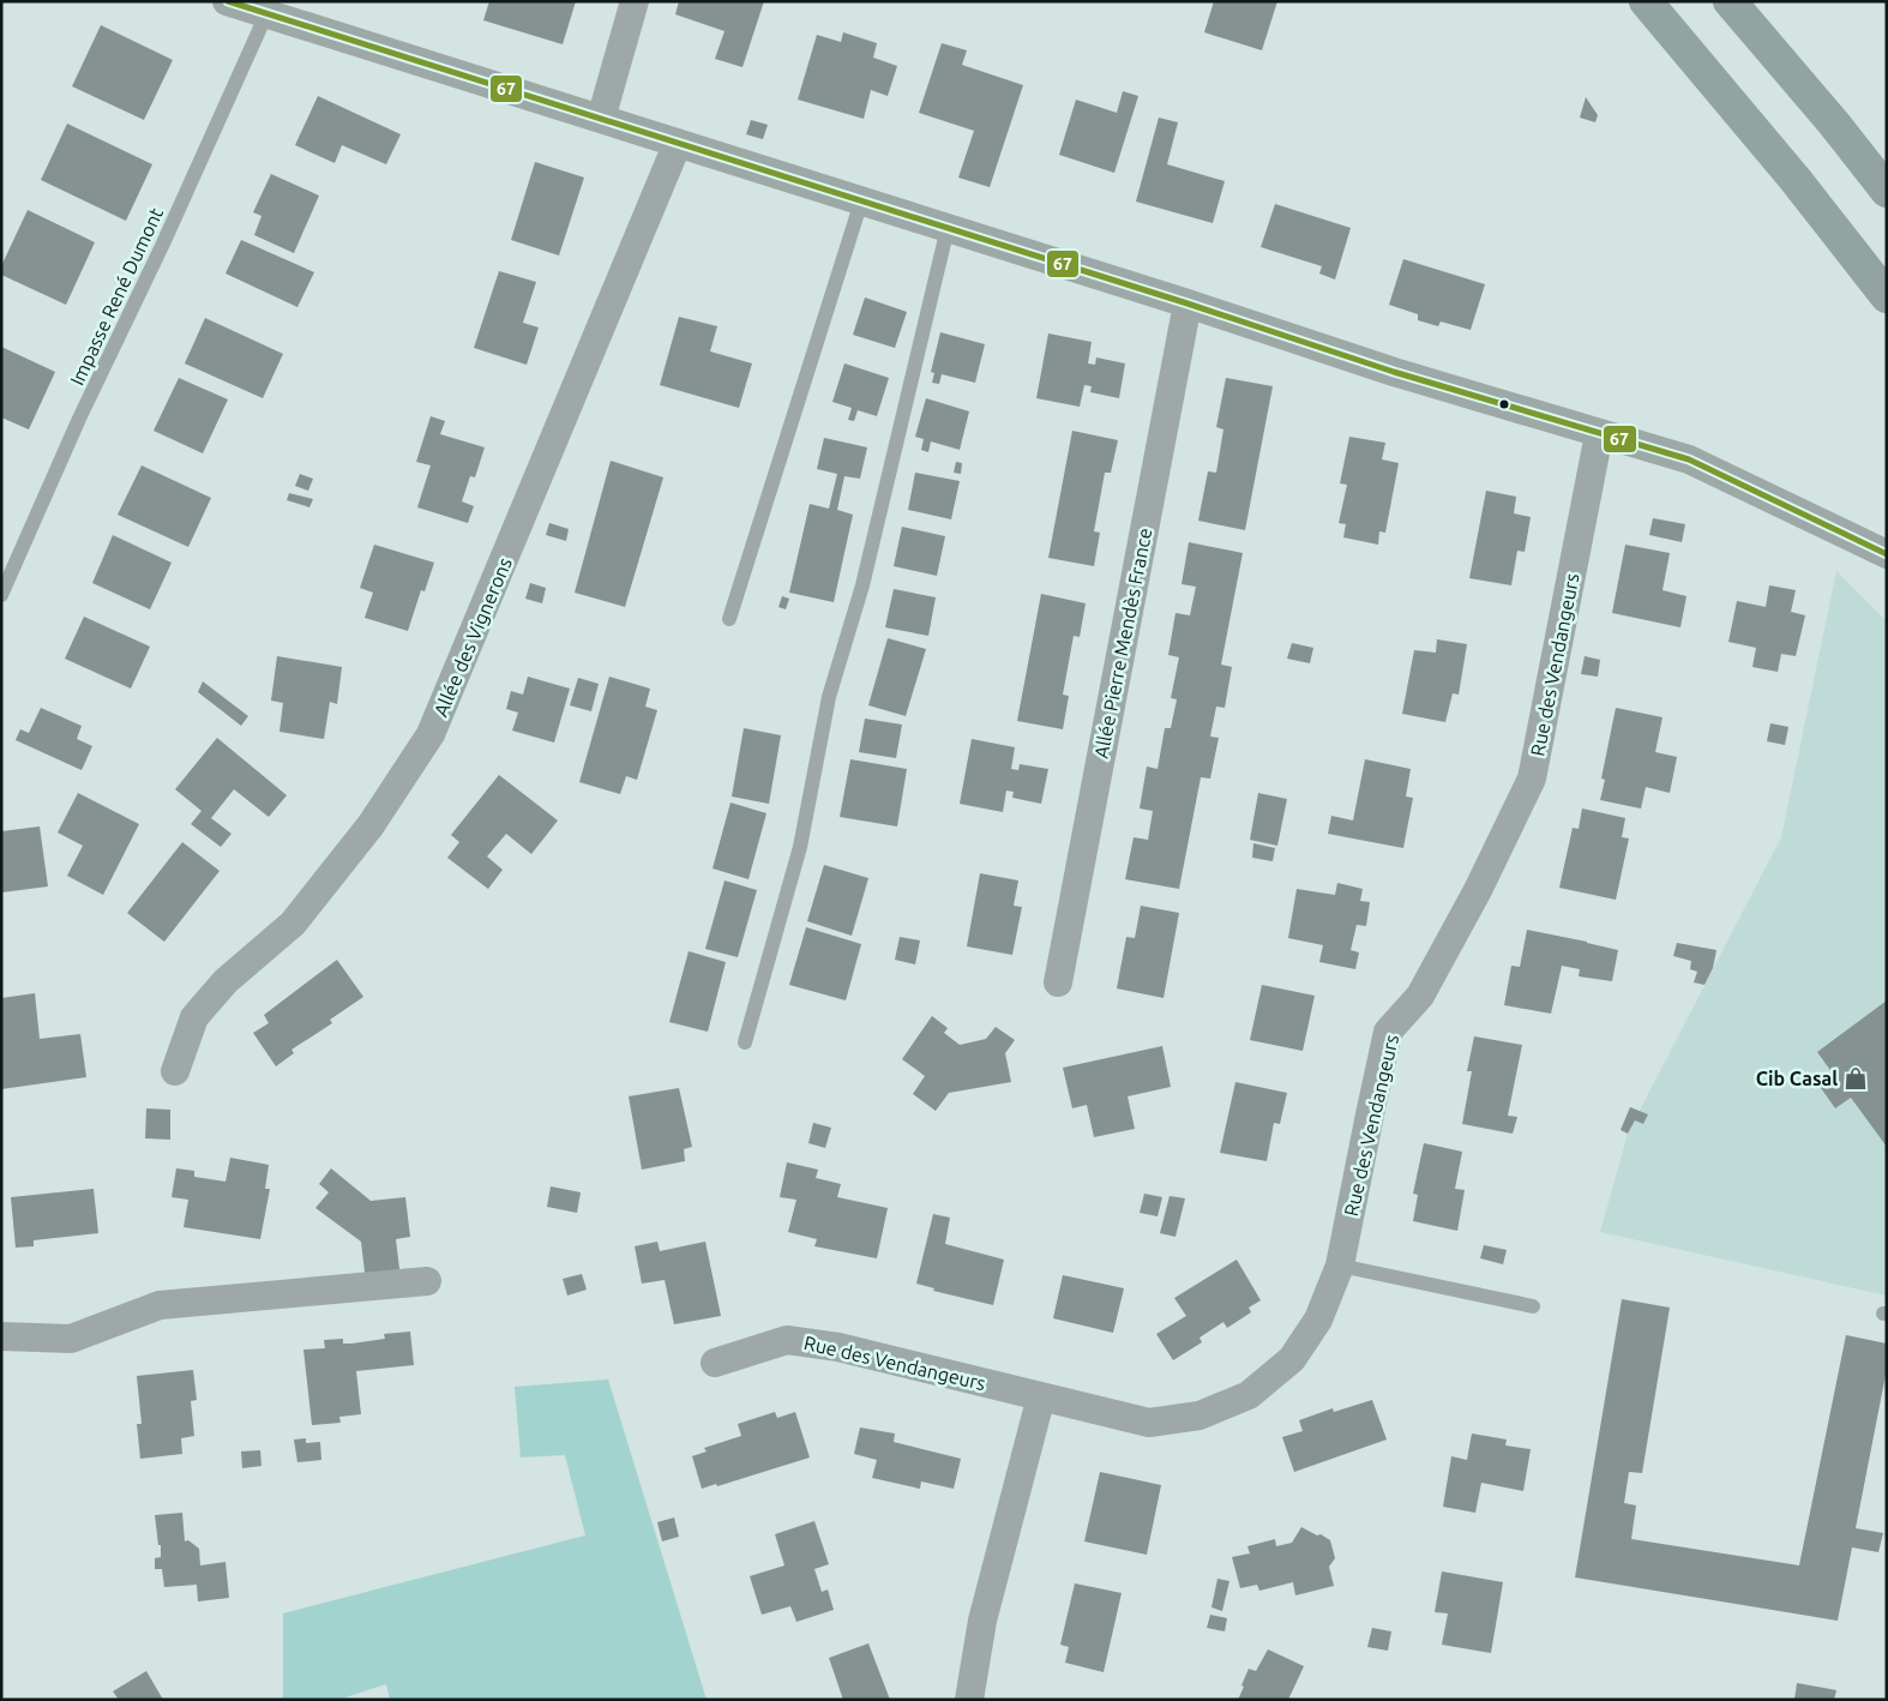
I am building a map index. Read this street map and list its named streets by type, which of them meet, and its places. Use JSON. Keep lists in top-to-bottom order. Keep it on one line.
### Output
{"streets":{"street":["Allée des Vignerons","Allée Pierre Mendès France","Rue des Vendangeurs"],"lane":["Impasse René Dumont"]},"places":{"shop":["Cib Casal"]},"lines":["transit line 67"]}
